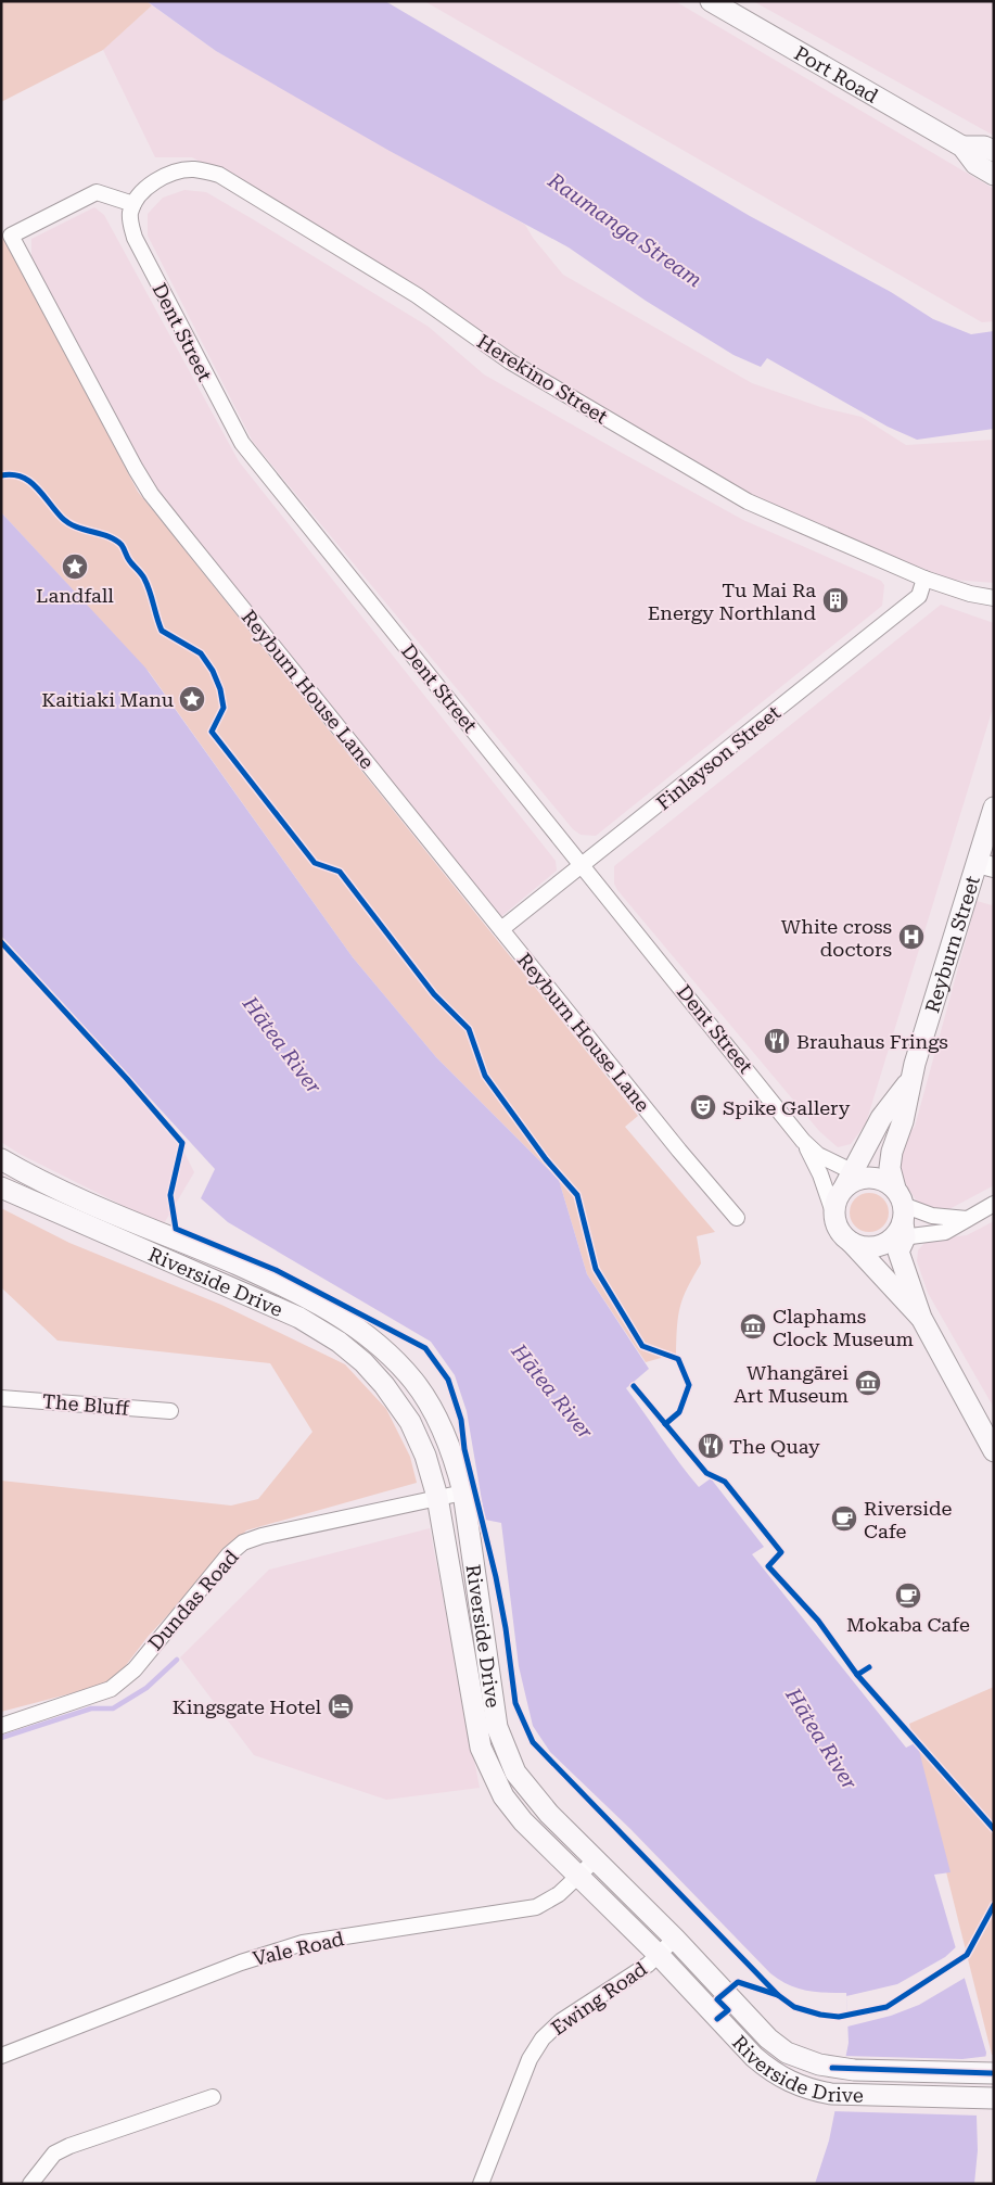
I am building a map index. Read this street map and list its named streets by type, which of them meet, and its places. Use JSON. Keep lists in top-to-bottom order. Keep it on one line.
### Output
{"streets":{"main road":["Port Road","Reyburn Street","Riverside Drive"],"street":["Dent Street","Herekino Street","Reyburn House Lane","Finlayson Street","The Bluff","Dundas Road","Vale Road","Ewing Road"]},"crossings":[["Dent Street","Herekino Street"],["Dent Street","Reyburn House Lane"],["Dent Street","Finlayson Street"],["Dent Street","Reyburn Street"],["Herekino Street","Reyburn House Lane"],["Herekino Street","Finlayson Street"],["Reyburn House Lane","Finlayson Street"],["Riverside Drive","Dundas Road"],["Riverside Drive","Vale Road"],["Riverside Drive","Ewing Road"]],"water":["Raumanga Stream","Hātea River"],"places":{"place":["Landfall","Kaitiaki Manu"],"building":["Tu Mai Ra Energy Northland"],"hospital":["White cross doctors"],"restaurant":["Brauhaus Frings","The Quay"],"theatre":["Spike Gallery"],"museum":["Claphams Clock Museum","Whangārei Art Museum"],"cafe":["Riverside Cafe","Mokaba Cafe"],"hotel":["Kingsgate Hotel"]}}
